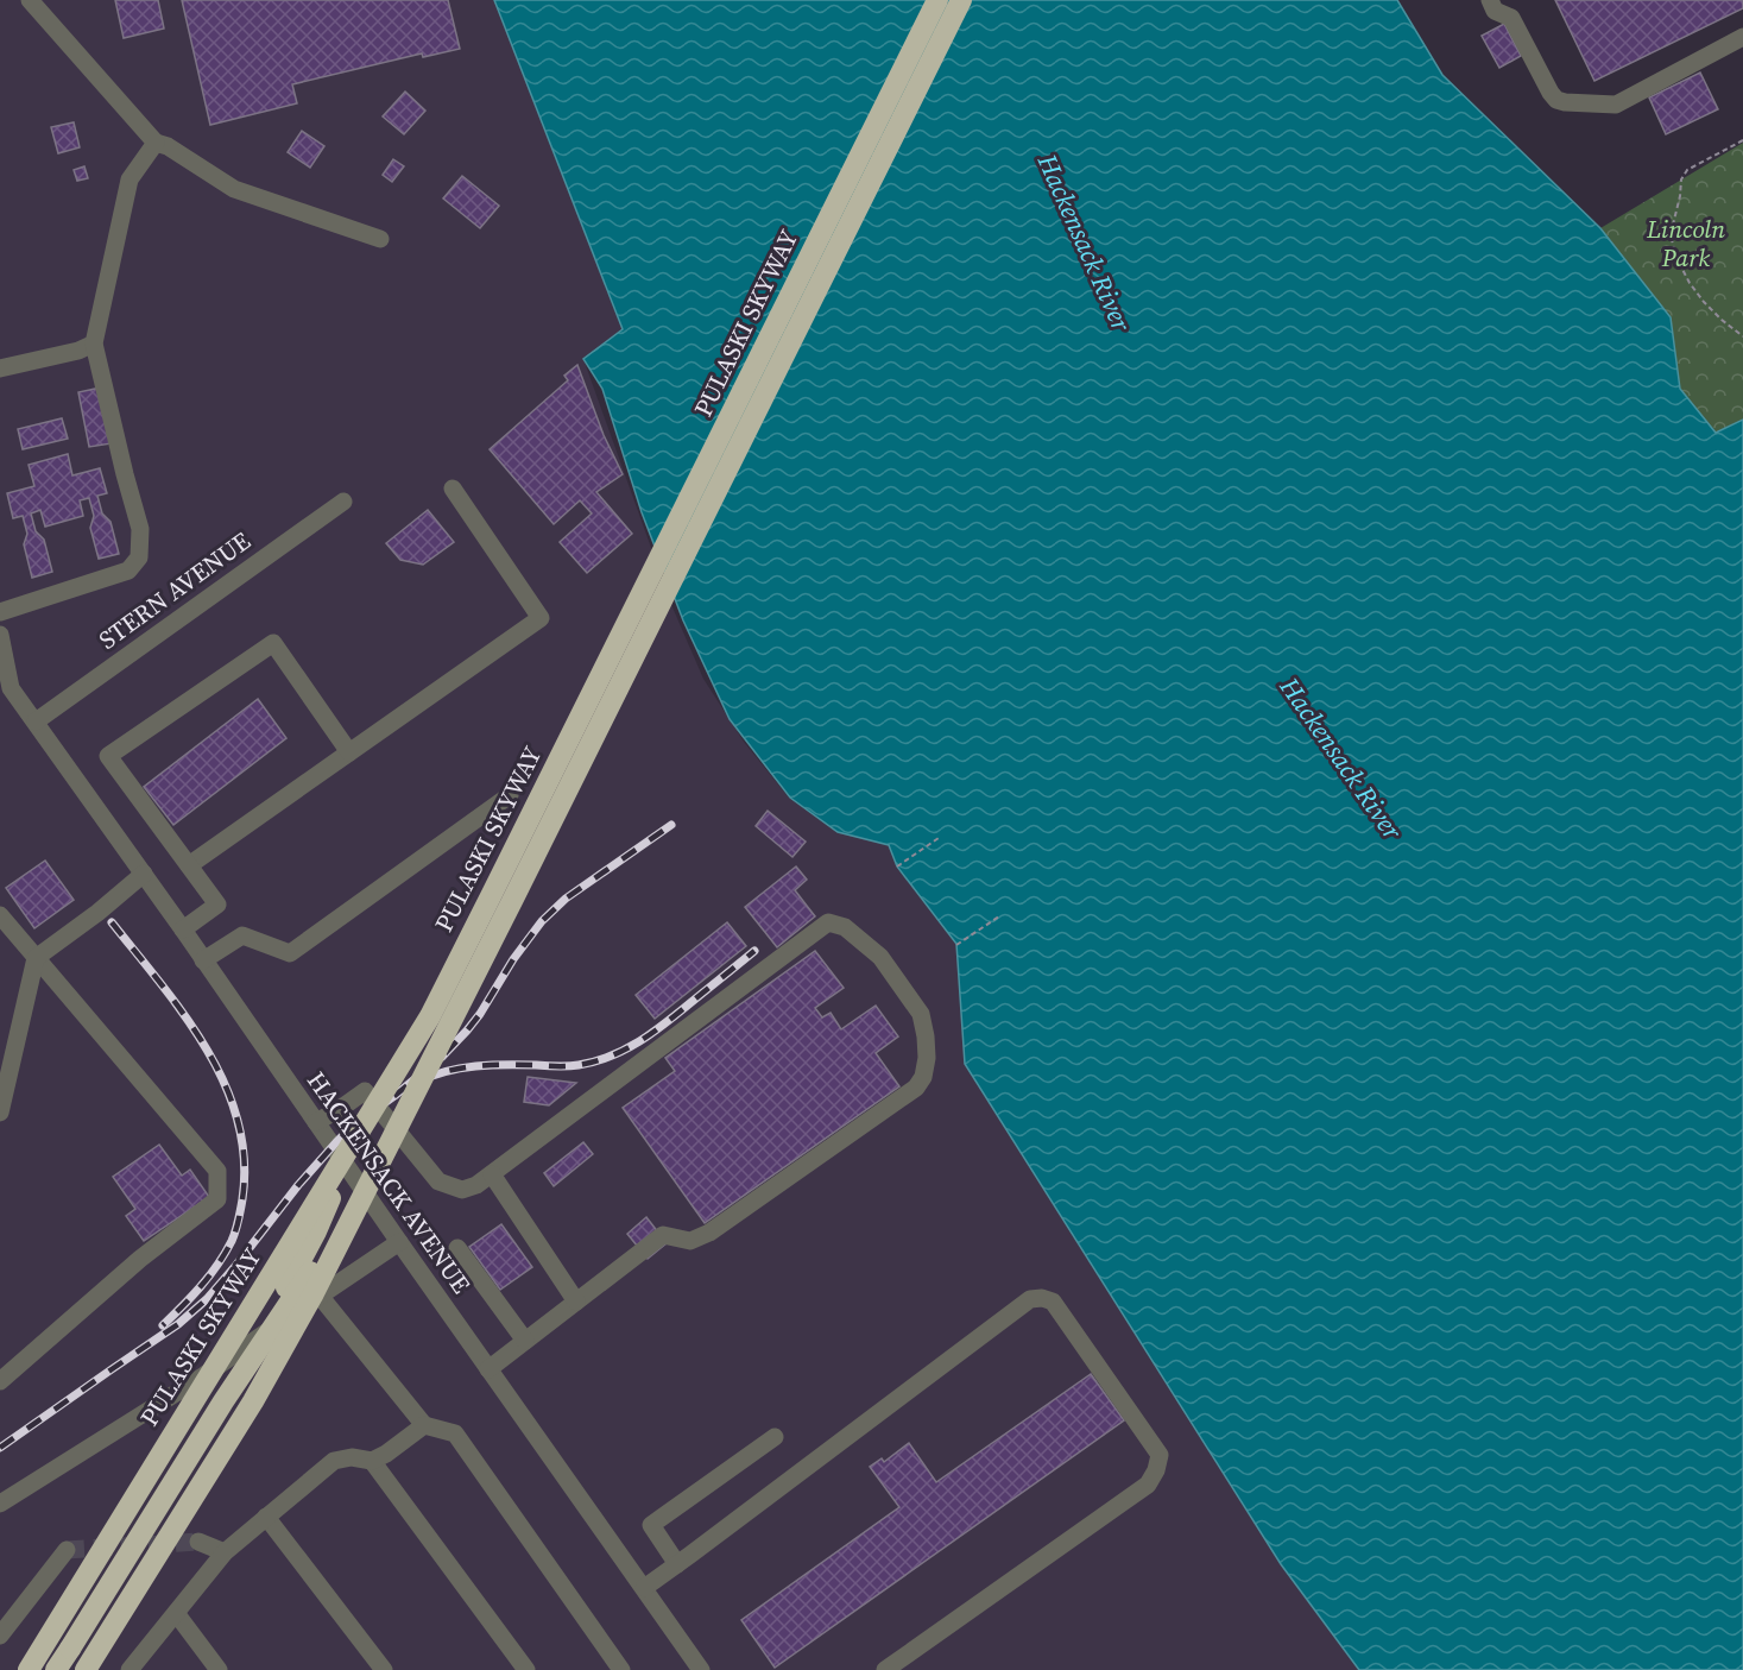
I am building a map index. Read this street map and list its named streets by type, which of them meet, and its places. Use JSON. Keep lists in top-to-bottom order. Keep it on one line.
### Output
{"streets":{"highway":["PULASKI SKYWAY"],"street":["STERN AVENUE","HACKENSACK AVENUE"]},"crossings":[["STERN AVENUE","HACKENSACK AVENUE"]],"water":["Hackensack River"],"parks":["Lincoln Park"]}
